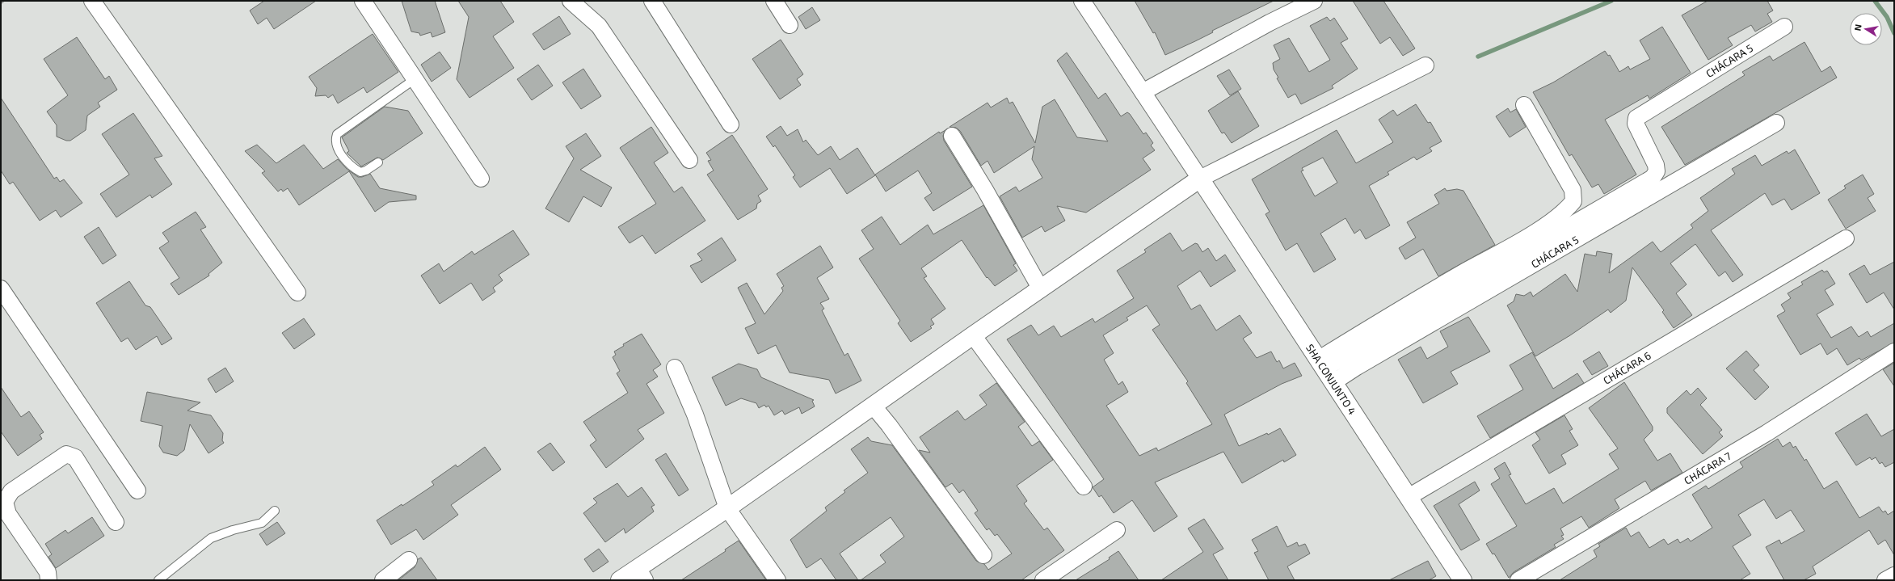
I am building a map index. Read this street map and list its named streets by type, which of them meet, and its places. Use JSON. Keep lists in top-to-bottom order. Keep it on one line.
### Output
{"streets":{"street":["CHÁCARA 5","CHÁCARA 6","SHA CONJUNTO 4","CHÁCARA 7"]},"crossings":[["CHÁCARA 5","SHA CONJUNTO 4"],["CHÁCARA 6","SHA CONJUNTO 4"]],"north":"left"}
